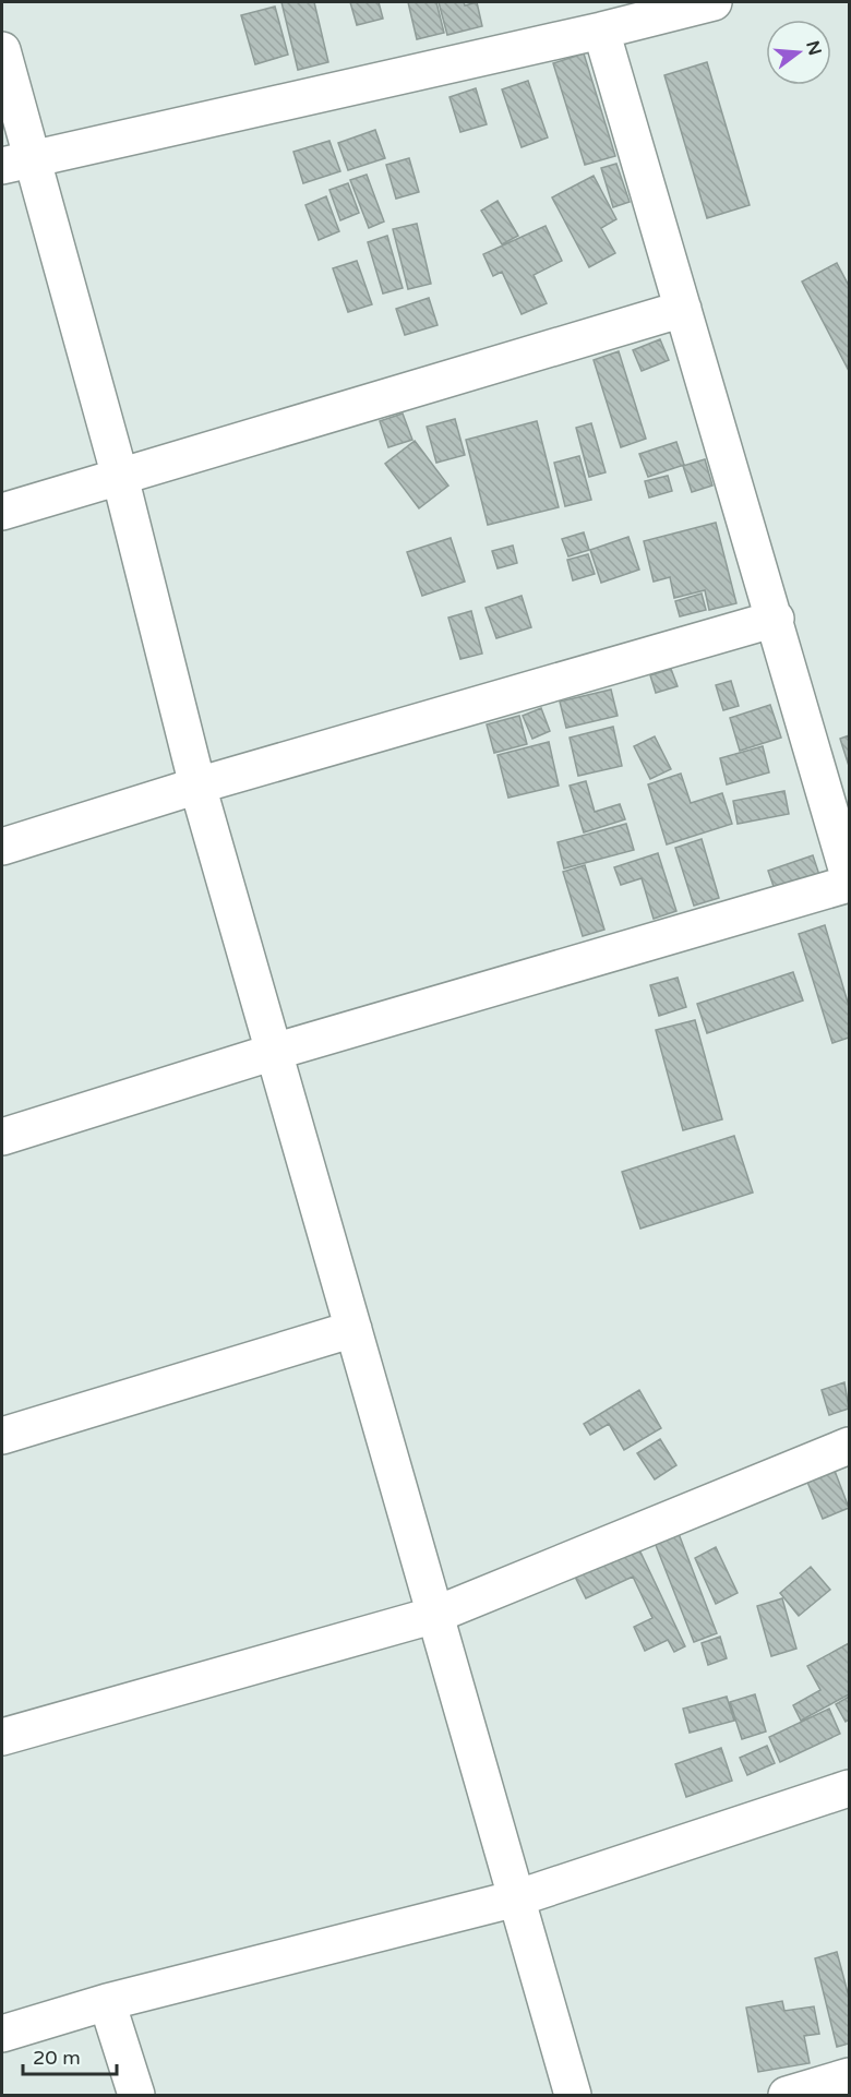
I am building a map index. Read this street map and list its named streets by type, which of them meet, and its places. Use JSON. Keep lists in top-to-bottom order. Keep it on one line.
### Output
{"scale_bar":"20 m","north":"right"}
